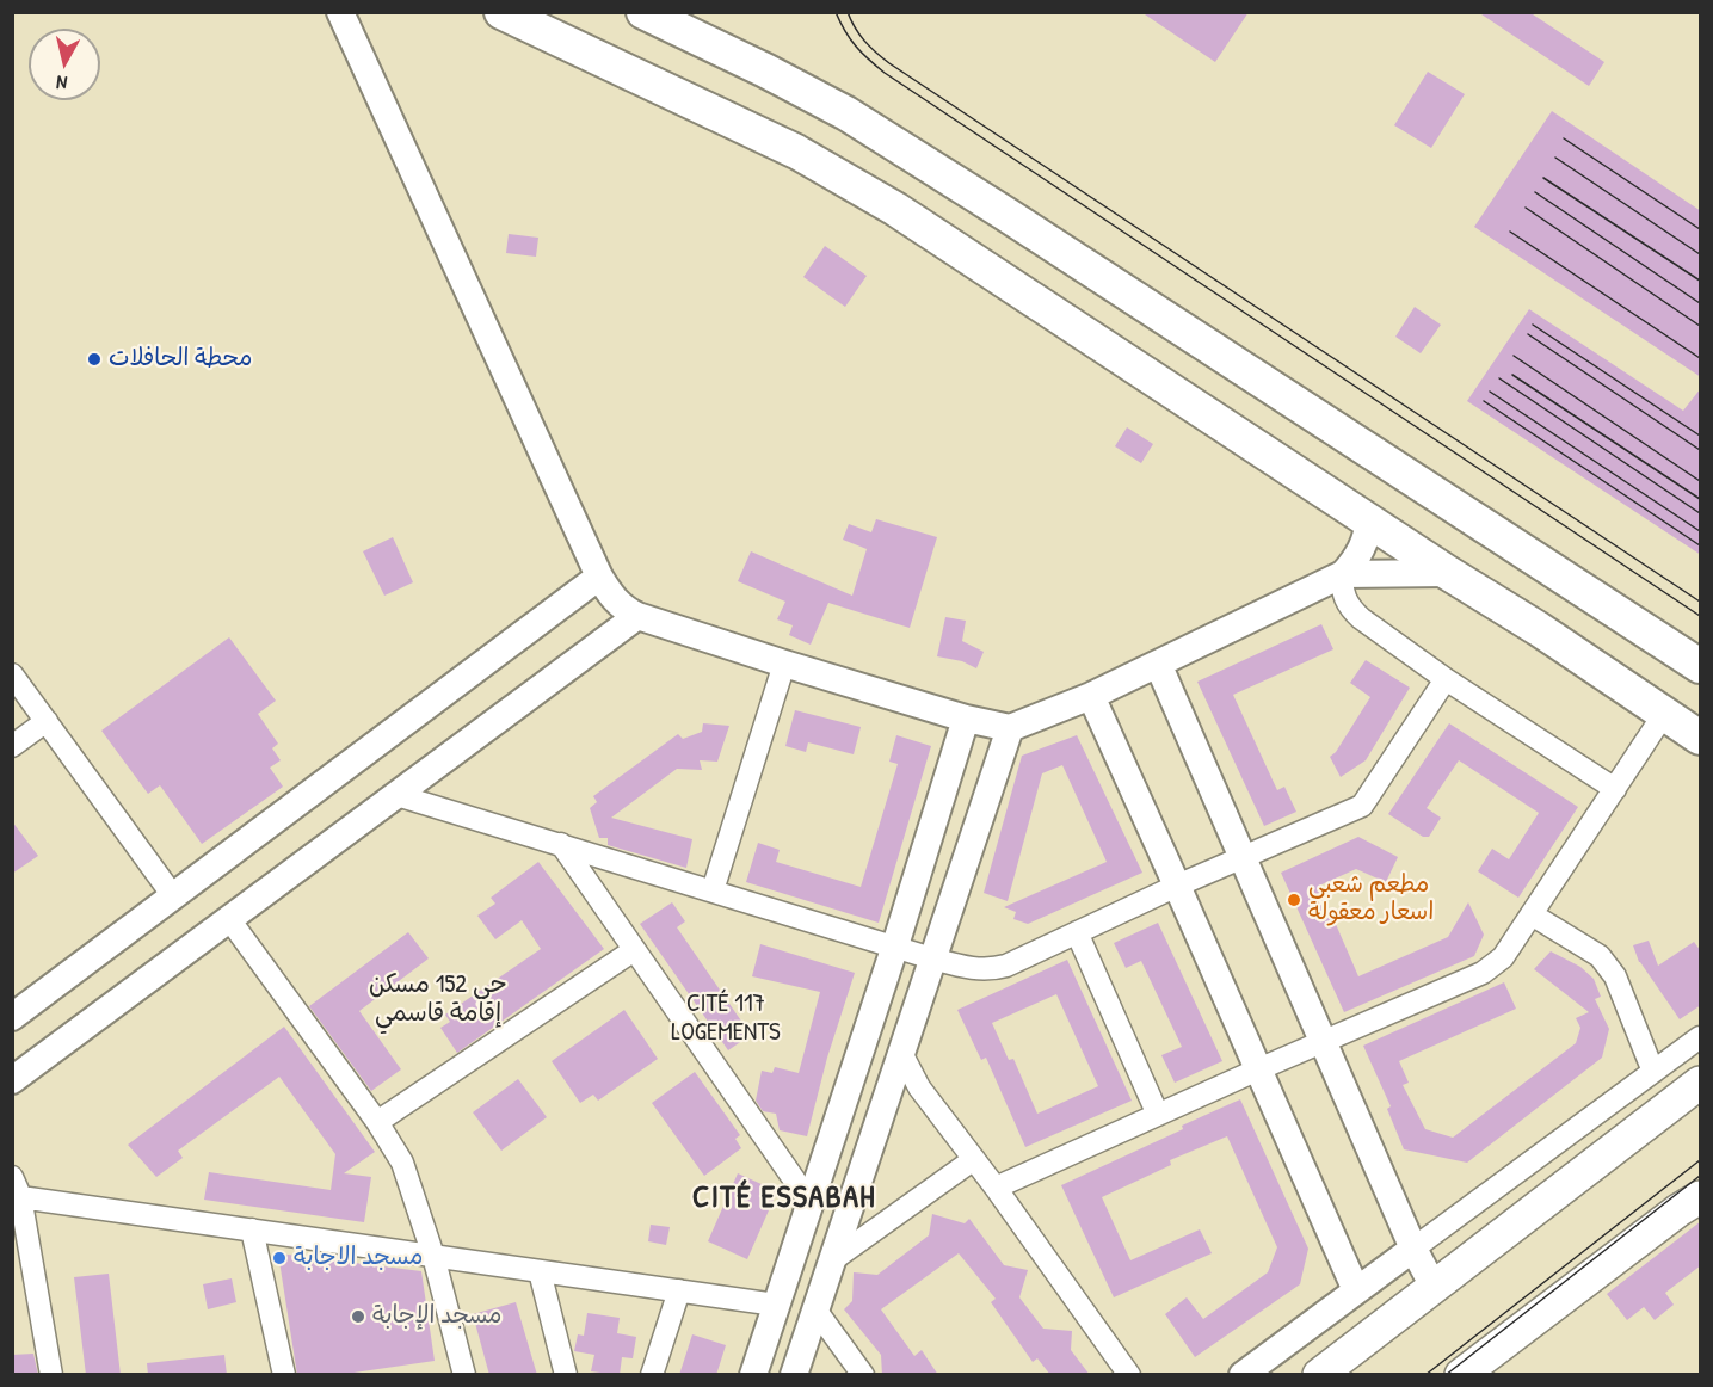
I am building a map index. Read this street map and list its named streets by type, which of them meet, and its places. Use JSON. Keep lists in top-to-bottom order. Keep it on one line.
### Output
{"districts":["حي 152 مسكن إقامة قاسمي","CITÉ 117 LOGEMENTS","CITÉ ESSABAH"],"places":["محطة الحافلات","مطعم شعبي اسعار معقولة","مسجد الاجابة","مسجد الإجابة"],"north":"bottom"}
